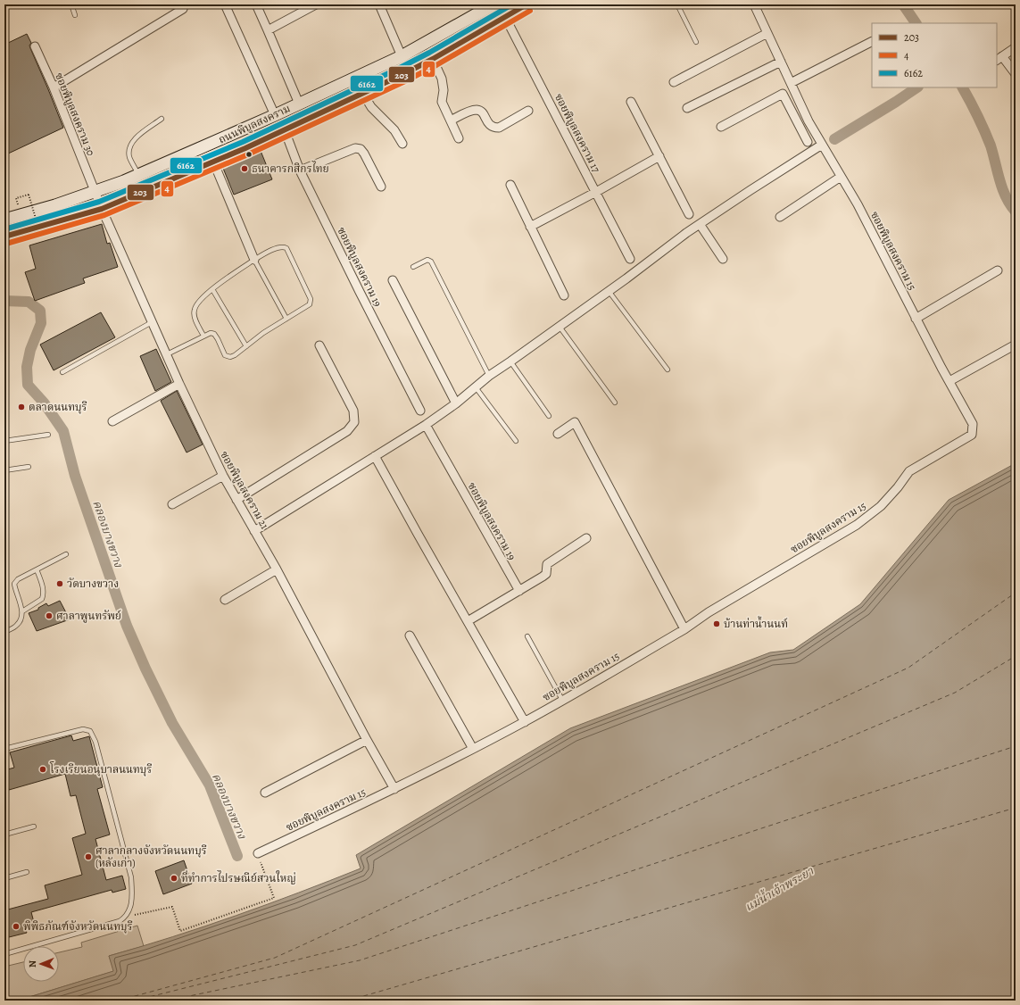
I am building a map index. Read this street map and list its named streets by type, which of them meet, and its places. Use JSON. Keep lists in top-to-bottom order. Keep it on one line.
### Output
{"streets":{"main road":["ถนนพิบูลสงคราม"],"street":["ซอยพิบูลสงคราม 30","ซอยพิบูลสงคราม 17","ซอยพิบูลสงคราม 15","ซอยพิบูลสงคราม 19","ซอยพิบูลสงคราม 21"]},"crossings":[["ซอยพิบูลสงคราม 30","ถนนพิบูลสงคราม"],["ซอยพิบูลสงคราม 30","ซอยพิบูลสงคราม 21"],["ถนนพิบูลสงคราม","ซอยพิบูลสงคราม 17"],["ถนนพิบูลสงคราม","ซอยพิบูลสงคราม 19"],["ถนนพิบูลสงคราม","ซอยพิบูลสงคราม 21"],["ซอยพิบูลสงคราม 15","ซอยพิบูลสงคราม 21"]],"water":["คลองบางขวาง","แม่น้ำเจ้าพระยา"],"places":["ธนาคารกสิกรไทย","ตลาดนนทบุรี","วัดบางขวาง","ศาลาพูนทรัพย์","บ้านท่าน้ำนนท์","โรงเรียนอนุบาลนนทบุรี","ศาลากลางจังหวัดนนทบุรี (หลังเก่า)","ที่ทำการไปรษณีย์สวนใหญ่","พิพิธภัณฑ์จังหวัดนนทบุรี"],"lines":["transit line 203","transit line 6162","transit line 4"],"legend":["203","4","6162"],"north":"left"}
